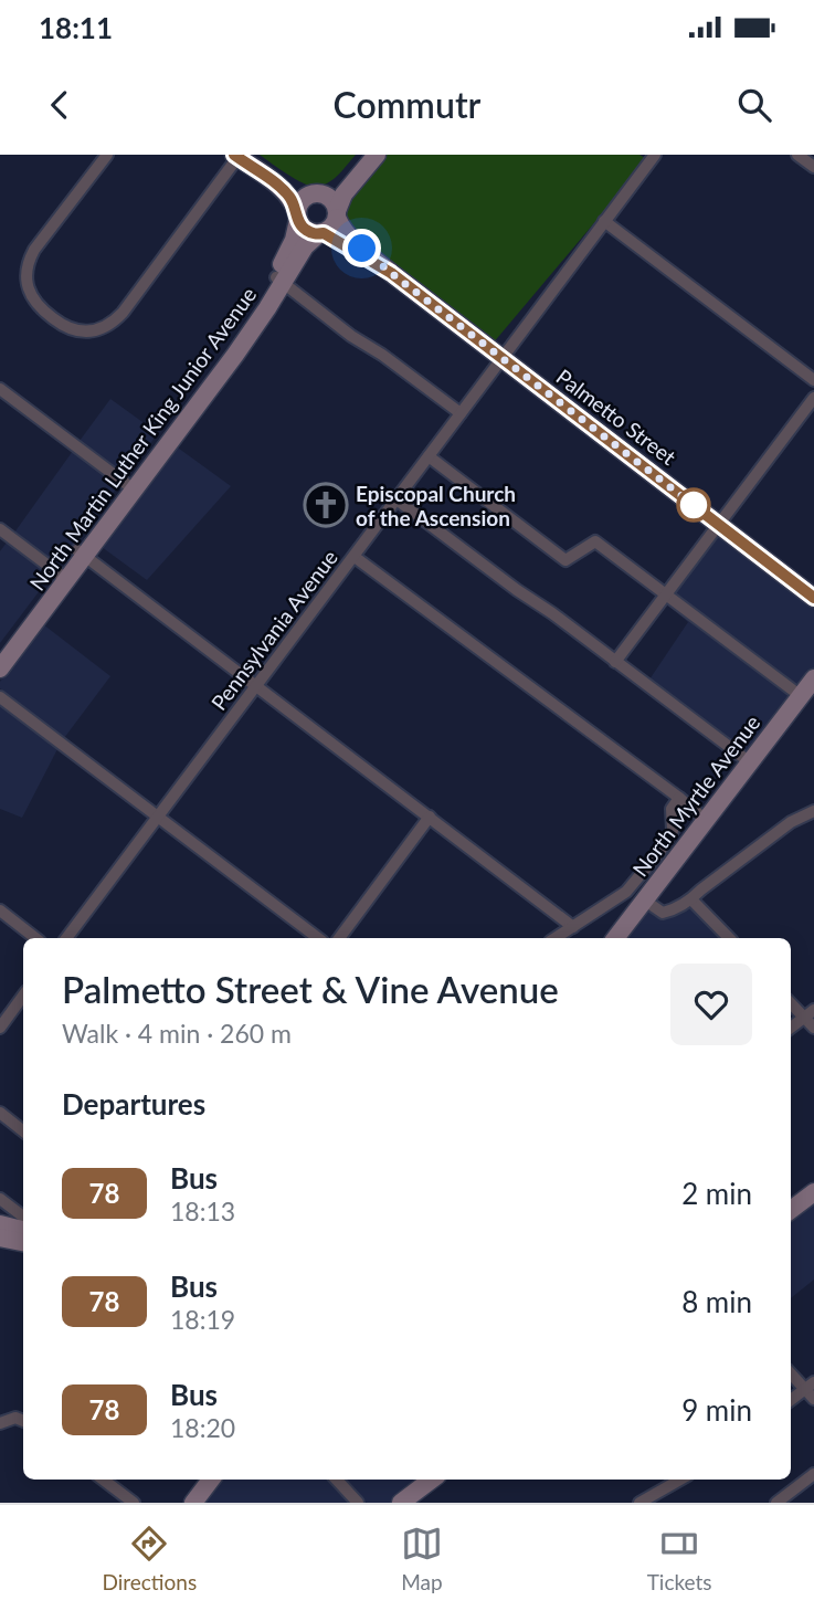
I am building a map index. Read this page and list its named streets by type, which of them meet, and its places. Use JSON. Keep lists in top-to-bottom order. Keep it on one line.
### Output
{"streets":{"street":["Palmetto Street","North Martin Luther King Junior Avenue","Pennsylvania Avenue","North Myrtle Avenue"]},"crossings":[["Palmetto Street","North Martin Luther King Junior Avenue"],["Palmetto Street","Pennsylvania Avenue"]],"places":{"church":["Episcopal Church of the Ascension"]},"lines":["bus line 78"],"page":{"status":"18:11","header":"Commutr","heading":[["Palmetto Street & Vine Avenue","Walk · 4 min · 260 m"],"Departures"],"list":[{"mark":"78","name":"Bus","note":"18:13","value":"2 min"},{"mark":"78","name":"Bus","note":"18:19","value":"8 min"},{"mark":"78","name":"Bus","note":"18:20","value":"9 min"}],"tabs":["Directions","Map","Tickets"]}}
